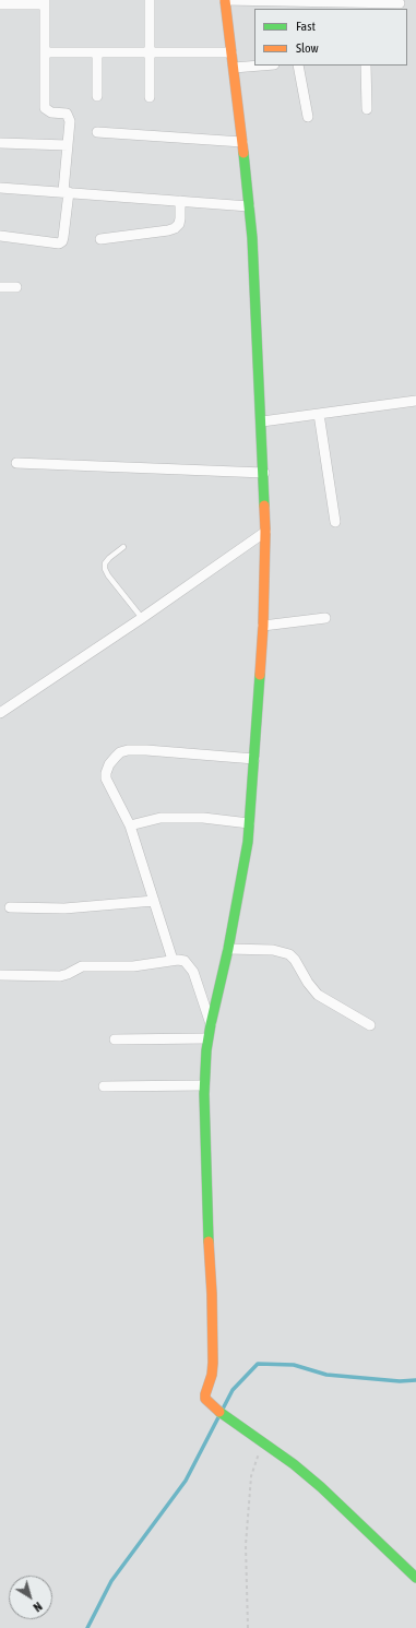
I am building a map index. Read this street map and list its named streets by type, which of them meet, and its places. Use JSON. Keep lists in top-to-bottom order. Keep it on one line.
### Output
{"legend":["Fast","Slow"],"north":"bottom right"}
